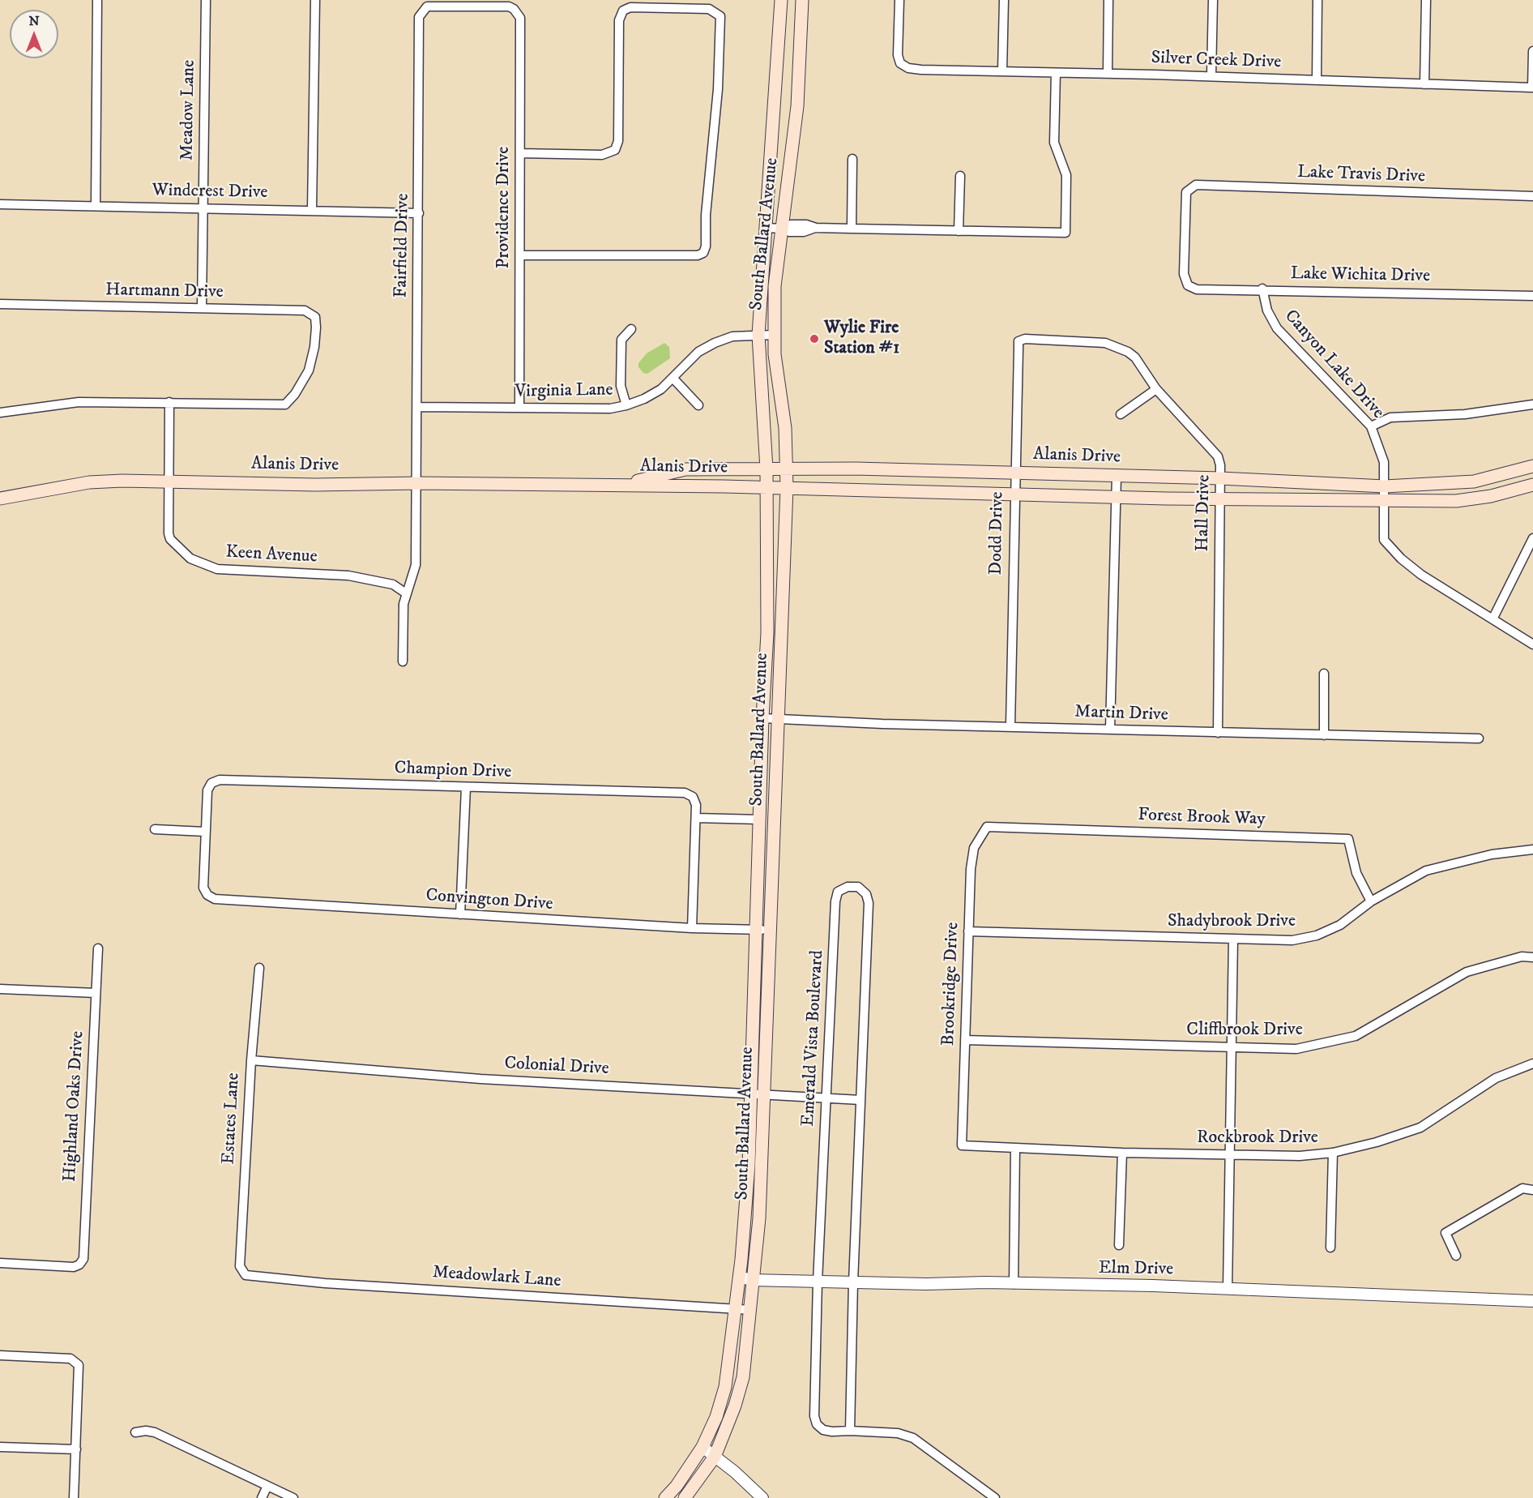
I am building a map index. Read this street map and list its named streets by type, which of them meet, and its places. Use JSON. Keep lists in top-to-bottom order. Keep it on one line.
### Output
{"streets":{"main road":["South Ballard Avenue","Alanis Drive"],"street":["Silver Creek Drive","Meadow Lane","Lake Travis Drive","Windcrest Drive","Providence Drive","Fairfield Drive","Lake Wichita Drive","Hartmann Drive","Canyon Lake Drive","Virginia Lane","Hall Drive","Dodd Drive","Keen Avenue","Martin Drive","Champion Drive","Forest Brook Way","Convington Drive","Shadybrook Drive","Brookridge Drive","Cliffbrook Drive","Emerald Vista Boulevard","Colonial Drive","Highland Oaks Drive","Estates Lane","Rockbrook Drive","Elm Drive","Meadowlark Lane"]},"crossings":[["Meadow Lane","Windcrest Drive"],["Meadow Lane","Hartmann Drive"],["Lake Travis Drive","Lake Wichita Drive"],["Windcrest Drive","Fairfield Drive"],["Providence Drive","Fairfield Drive"],["Providence Drive","Virginia Lane"],["South Ballard Avenue","Virginia Lane"],["South Ballard Avenue","Alanis Drive"],["South Ballard Avenue","Martin Drive"],["South Ballard Avenue","Convington Drive"],["South Ballard Avenue","Colonial Drive"],["South Ballard Avenue","Elm Drive"],["South Ballard Avenue","Meadowlark Lane"],["Fairfield Drive","Virginia Lane"],["Fairfield Drive","Alanis Drive"],["Fairfield Drive","Keen Avenue"],["Lake Wichita Drive","Canyon Lake Drive"],["Hartmann Drive","Keen Avenue"],["Canyon Lake Drive","Alanis Drive"],["Alanis Drive","Hall Drive"],["Alanis Drive","Dodd Drive"],["Alanis Drive","Keen Avenue"],["Hall Drive","Dodd Drive"],["Hall Drive","Martin Drive"],["Dodd Drive","Martin Drive"],["Champion Drive","Convington Drive"],["Forest Brook Way","Shadybrook Drive"],["Forest Brook Way","Brookridge Drive"],["Shadybrook Drive","Brookridge Drive"],["Brookridge Drive","Cliffbrook Drive"],["Brookridge Drive","Rockbrook Drive"],["Emerald Vista Boulevard","Colonial Drive"],["Emerald Vista Boulevard","Elm Drive"],["Colonial Drive","Estates Lane"],["Estates Lane","Meadowlark Lane"]],"places":["Wylie Fire Station #1"],"north":"top"}
